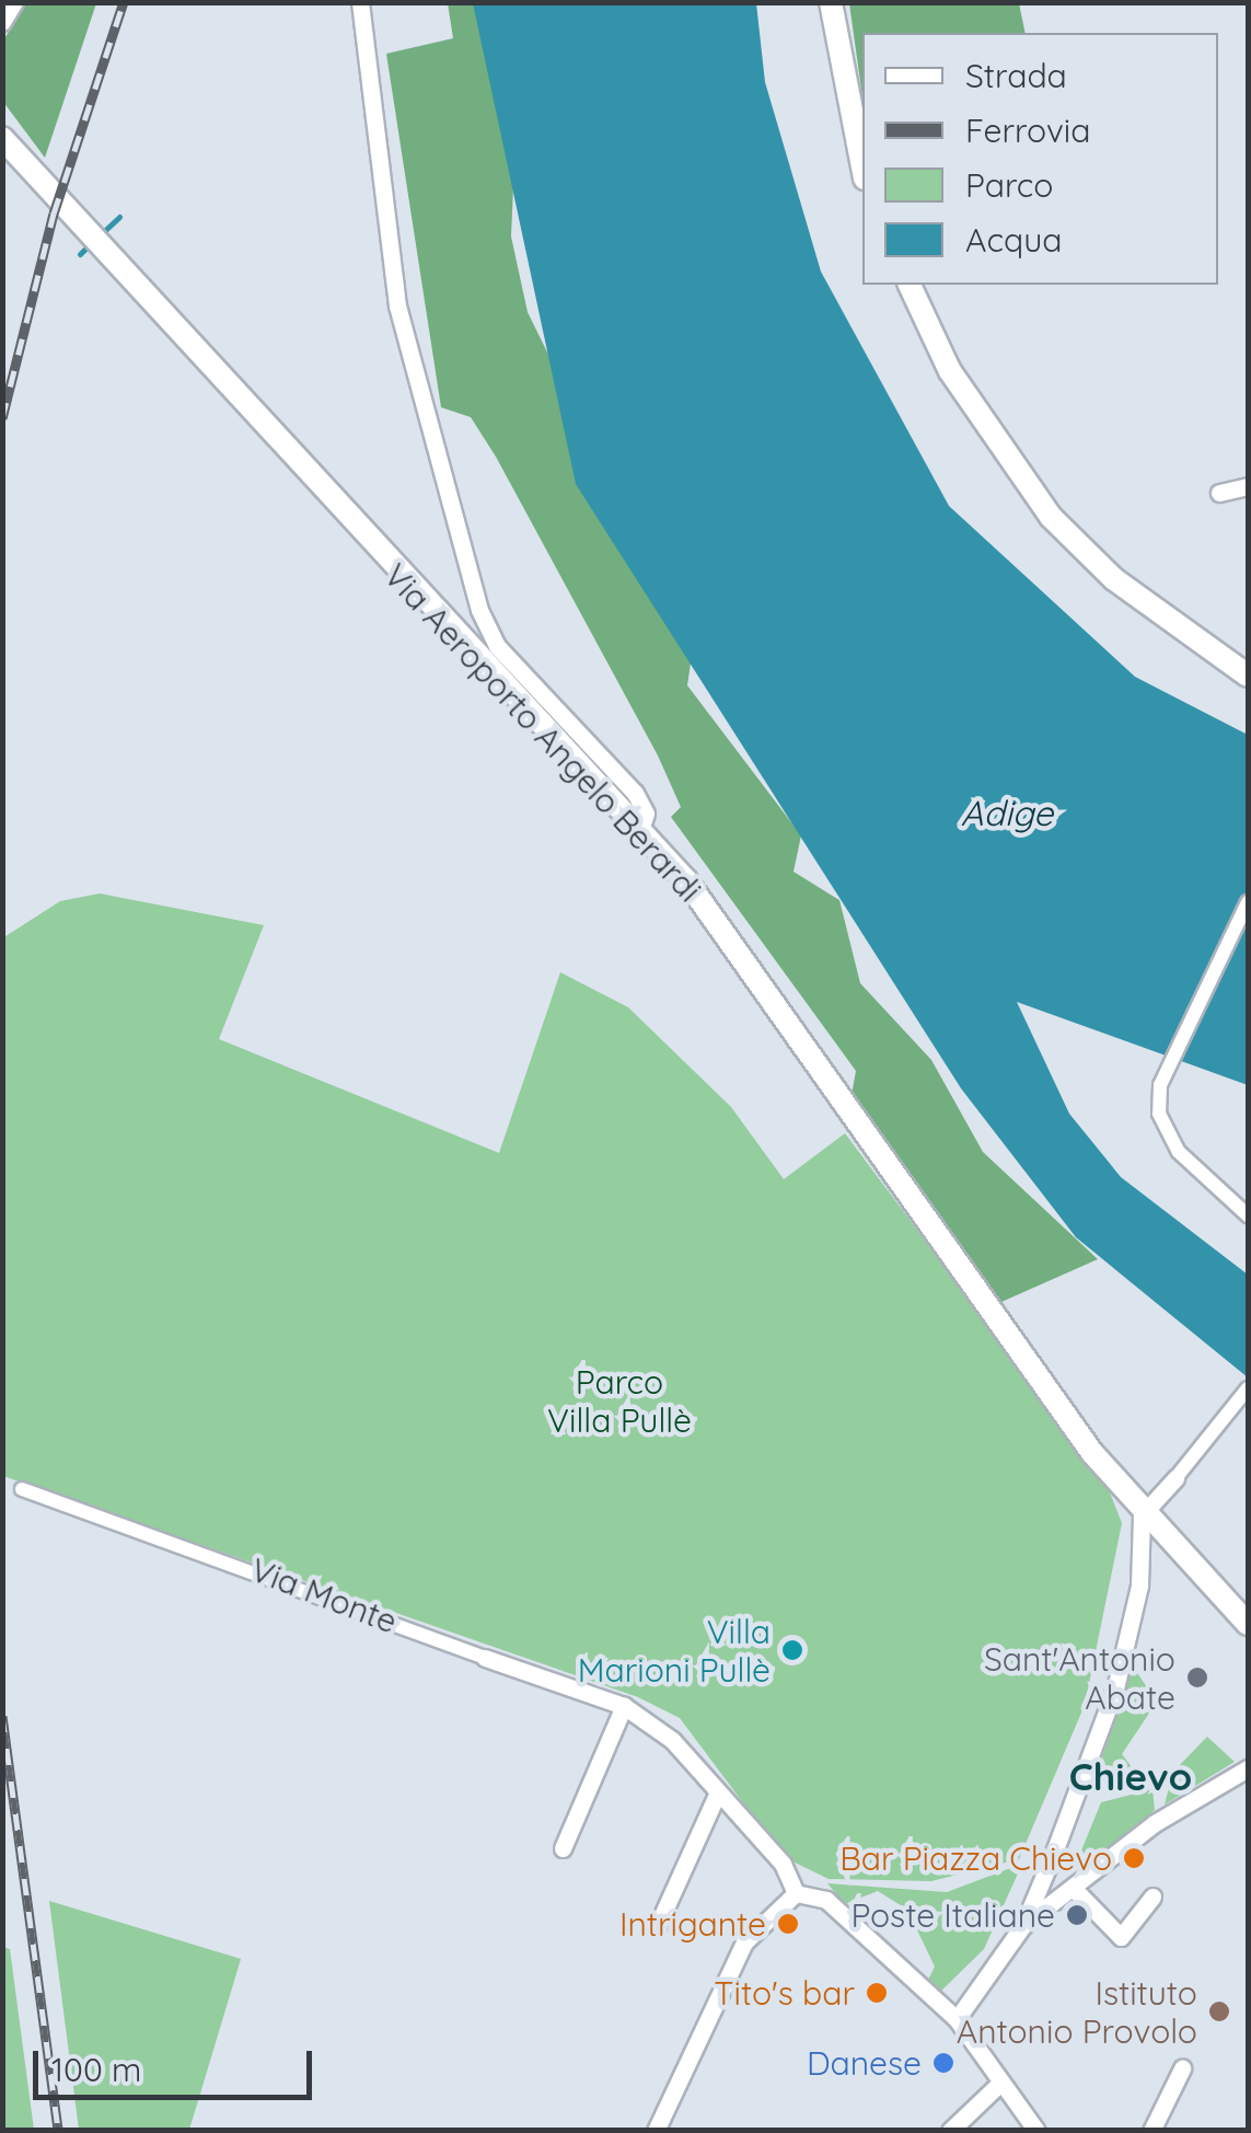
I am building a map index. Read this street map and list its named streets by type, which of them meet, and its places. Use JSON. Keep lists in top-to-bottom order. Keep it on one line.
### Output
{"streets":{"street":["Via Aeroporto Angelo Berardi","Via Monte"]},"districts":["Chievo"],"water":["Adige"],"parks":["Parco Villa Pullè"],"places":["Villa Marioni Pullè","Sant'Antonio Abate","Bar Piazza Chievo","Poste Italiane","Intrigante","Tito's bar","Istituto Antonio Provolo","Danese"],"legend":["Strada","Ferrovia","Parco","Acqua"],"scale_bar":"100 m"}
